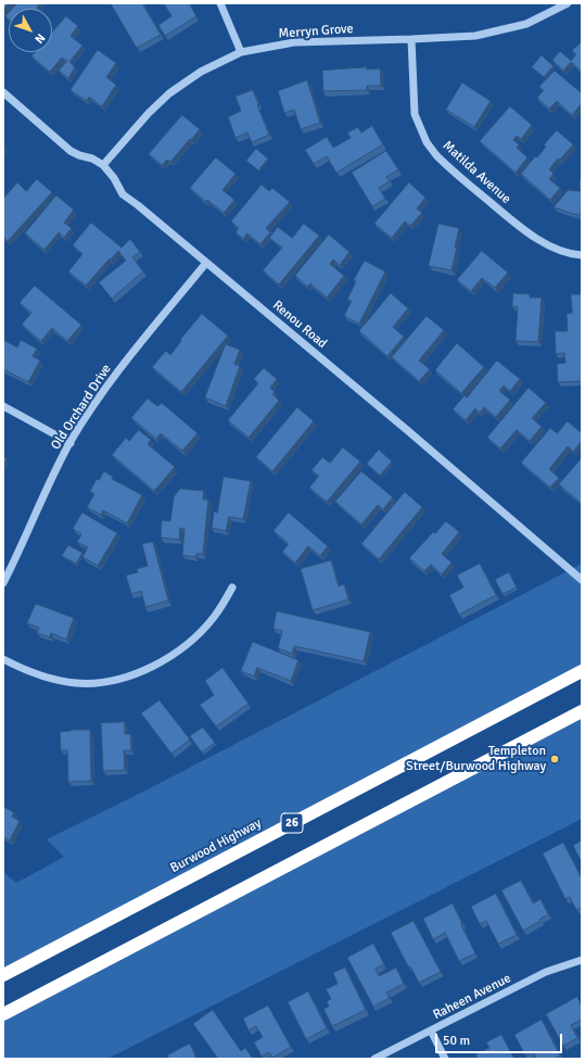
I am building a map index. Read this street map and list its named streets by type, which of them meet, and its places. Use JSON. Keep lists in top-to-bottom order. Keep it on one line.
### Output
{"streets":{"highway":["26","Burwood Highway"],"street":["Merryn Grove","Matilda Avenue","Renou Road","Old Orchard Drive","Raheen Avenue"]},"crossings":[["Merryn Grove","Matilda Avenue"],["Merryn Grove","Renou Road"],["Renou Road","Old Orchard Drive"]],"places":["Templeton Street/Burwood Highway"],"scale_bar":"50 m","north":"bottom right"}
